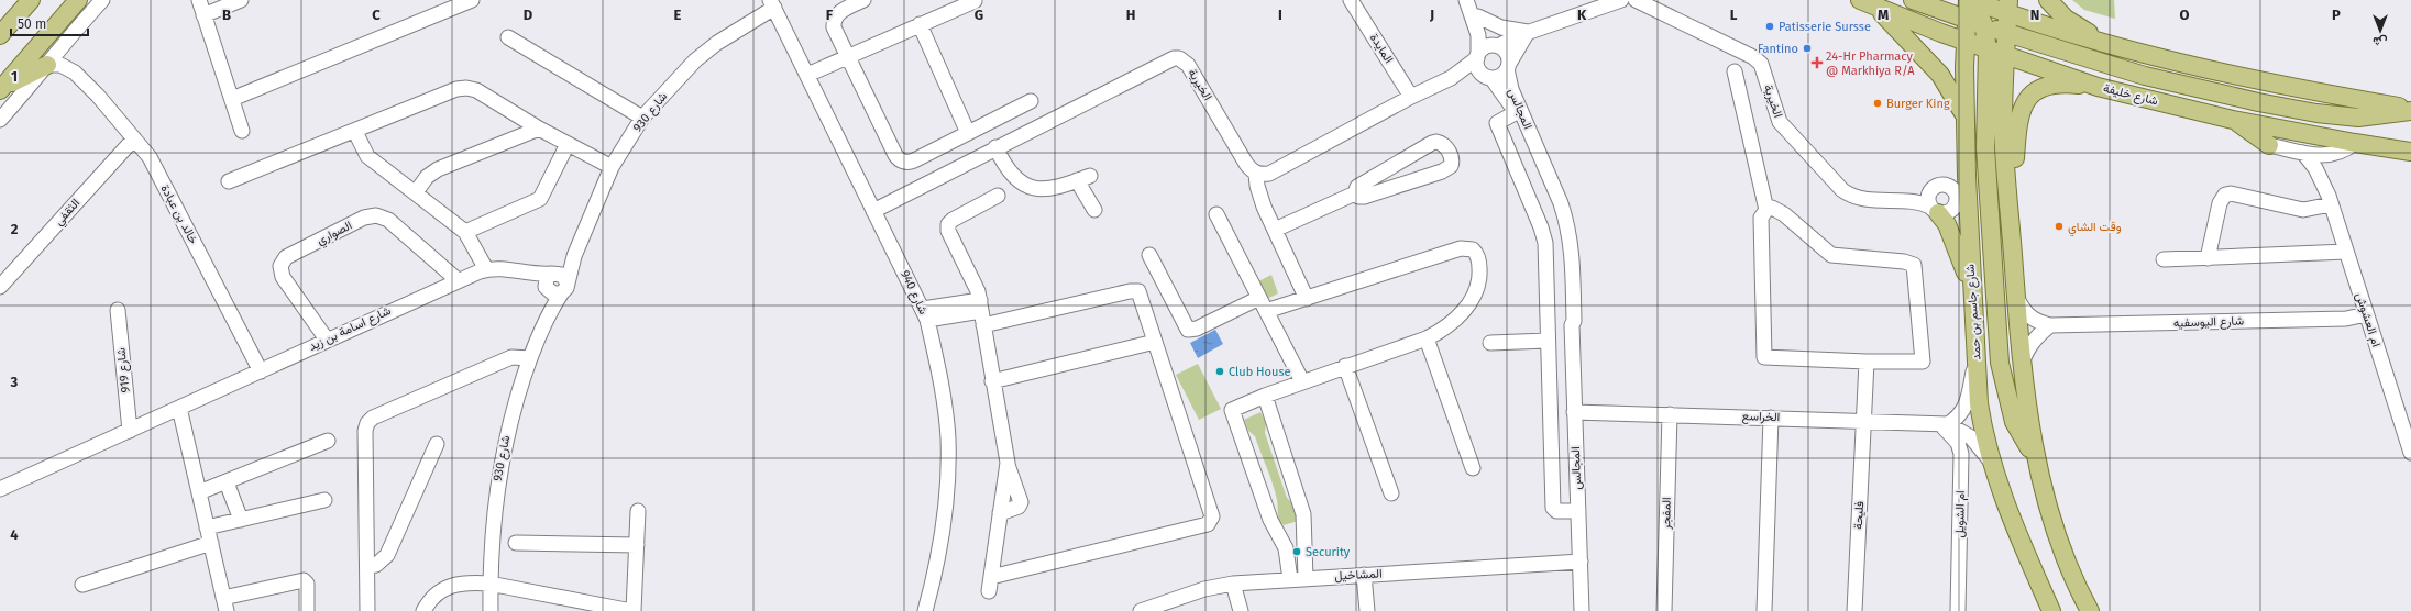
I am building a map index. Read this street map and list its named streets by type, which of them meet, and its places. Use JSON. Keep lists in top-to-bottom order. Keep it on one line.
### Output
{"streets":{"main road":["شارع خليفة","شارع جاسم بن حمد"],"street":["المايدة","الخيرية","المجالس","شارع 930","الثقفي","خالد بن عبادة","الصواري","شارع 940","ام العشوش","شارع اليوسفيه","شارع اسامة بن زيد","شارع 919","الخراسع","المفجر","ام الشويل","فليحة","المشاخيل"]},"crossings":[["الخيرية","شارع 940"],["شارع خليفة","شارع جاسم بن حمد"],["المجالس","الخراسع"],["المجالس","المشاخيل"],["شارع 930","شارع 940"],["شارع 930","شارع اسامة بن زيد"],["الثقفي","خالد بن عبادة"],["خالد بن عبادة","شارع اسامة بن زيد"],["الصواري","شارع اسامة بن زيد"],["شارع جاسم بن حمد","الخراسع"],["ام العشوش","شارع اليوسفيه"],["شارع اسامة بن زيد","شارع 919"],["الخراسع","المفجر"],["الخراسع","ام الشويل"],["الخراسع","فليحة"]],"places":{"other":["Patisserie Sursse","Fantino","Burger King","وقت الشاي","Club House","Security"],"health":["24-Hr Pharmacy @ Markhiya R/A"]},"scale_bar":"50 m","north":"bottom","grid":{"columns":["B","C","D","E","F","G","H","I","J","K","L","M","N","O","P"],"rows":["1","2","3","4"]}}
